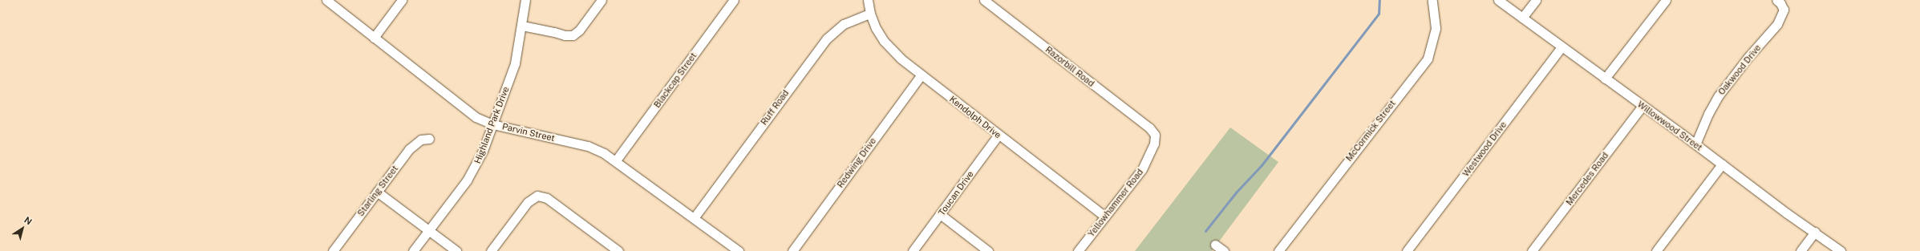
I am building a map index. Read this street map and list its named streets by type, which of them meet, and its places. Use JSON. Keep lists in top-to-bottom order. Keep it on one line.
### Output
{"streets":{"street":["Razorbill Road","Oakwood Drive","Blackcap Street","Ruff Road","Kendolph Drive","Highland Park Drive","Willowwood Street","McCormick Street","Parvin Street","Westwood Drive","Redwing Drive","Mercedes Road","Starling Street","Toucan Drive","Yellowhammer Road"]},"crossings":[["Razorbill Road","Yellowhammer Road"],["Oakwood Drive","Willowwood Street"],["Blackcap Street","Parvin Street"],["Ruff Road","Kendolph Drive"],["Ruff Road","Parvin Street"],["Kendolph Drive","Redwing Drive"],["Kendolph Drive","Toucan Drive"],["Kendolph Drive","Yellowhammer Road"],["Highland Park Drive","Parvin Street"],["Willowwood Street","Westwood Drive"],["Willowwood Street","Mercedes Road"]],"north":"top right"}
